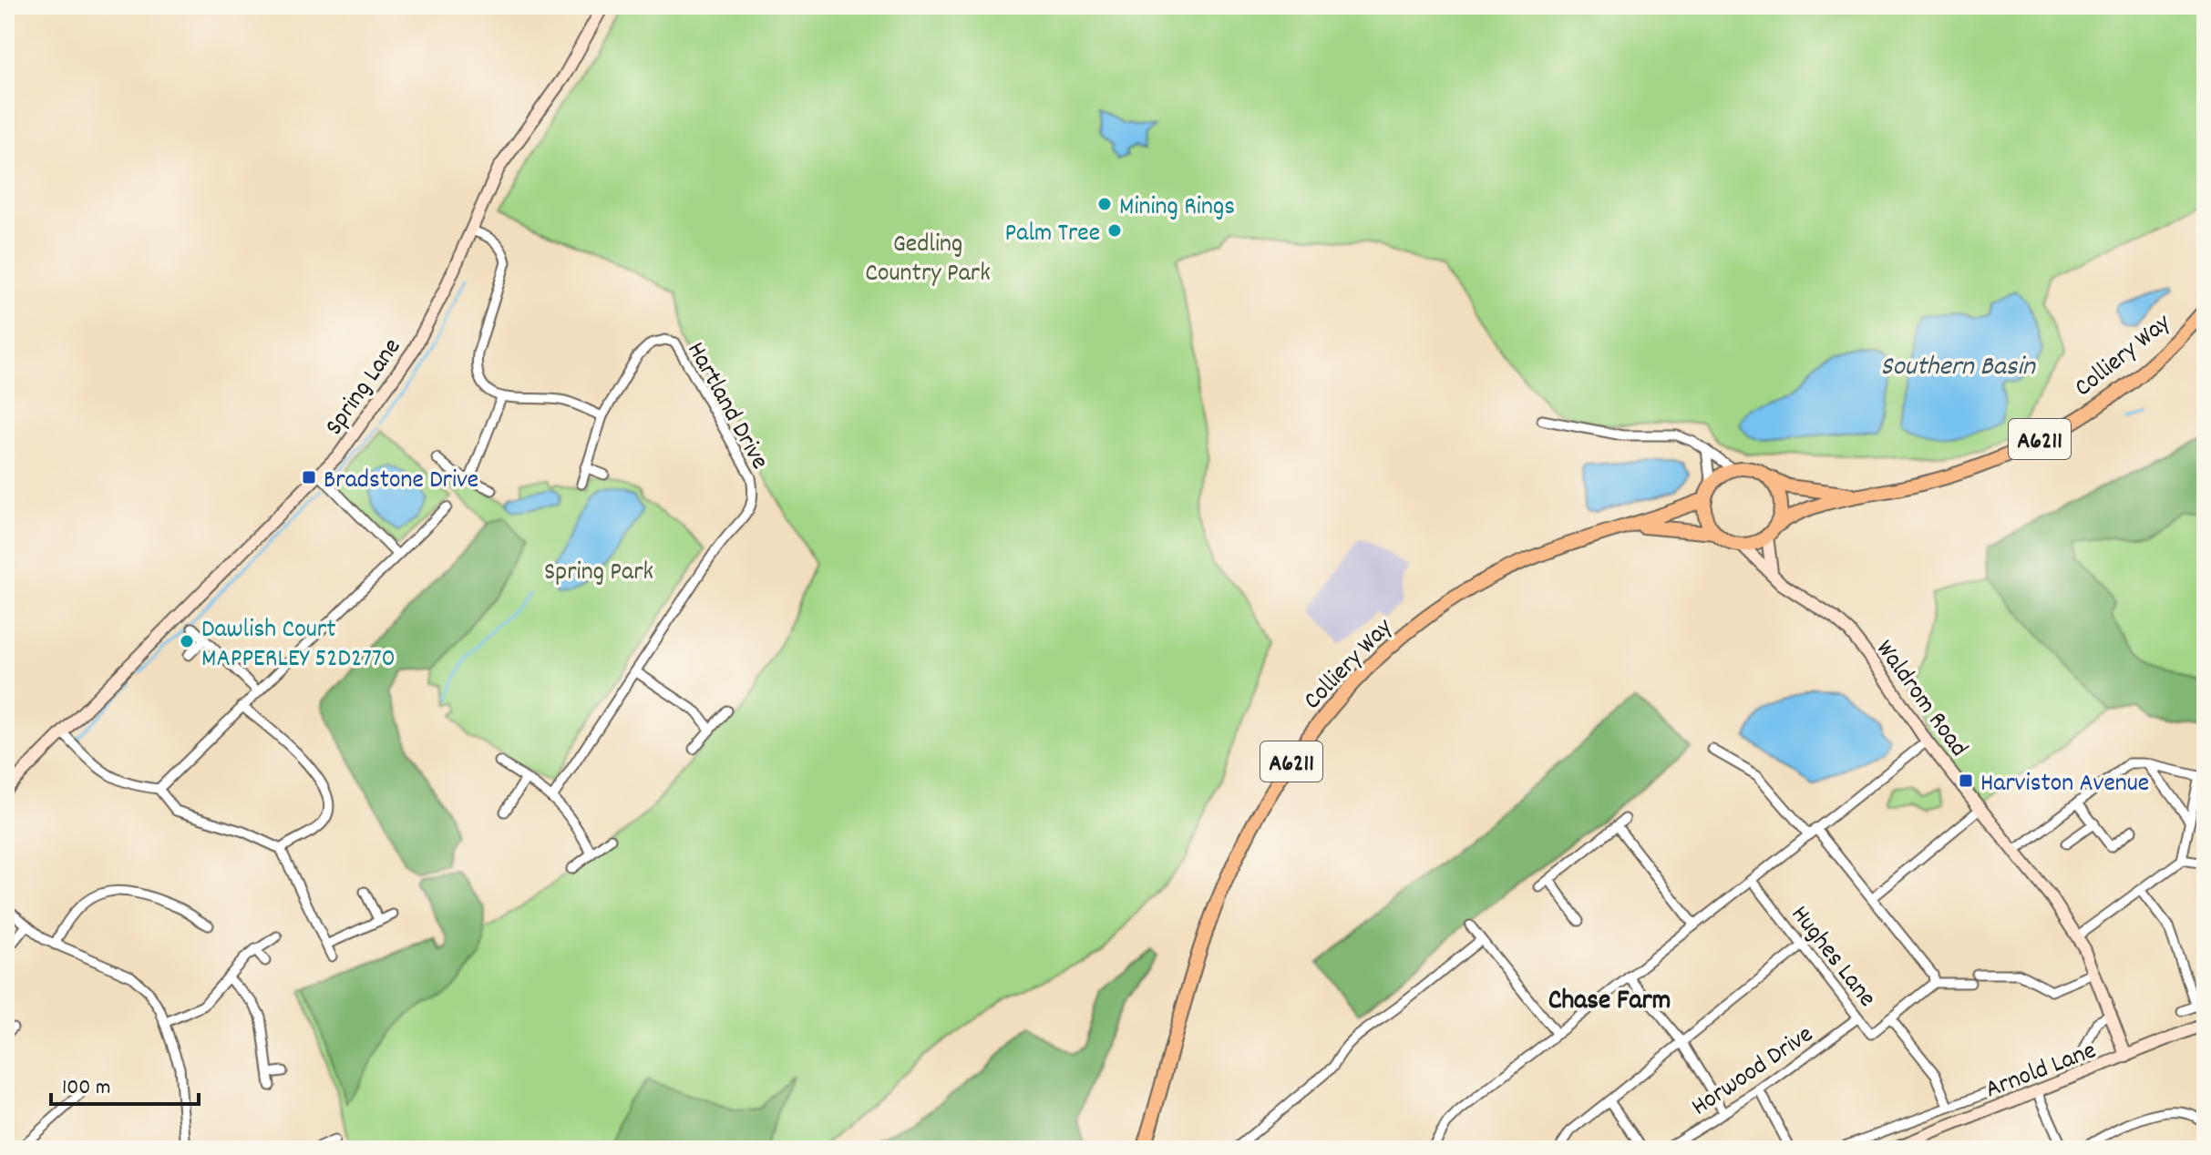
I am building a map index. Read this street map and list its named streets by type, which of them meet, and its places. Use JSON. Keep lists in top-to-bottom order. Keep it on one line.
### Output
{"streets":{"main road":["Colliery Way","A6211"],"street":["Spring Lane","Hartland Drive","Waldrom Road","Hughes Lane","Arnold Lane","Horwood Drive"]},"crossings":[["Colliery Way","Waldrom Road"],["Waldrom Road","Arnold Lane"],["Hughes Lane","Horwood Drive"]],"districts":["Chase Farm"],"water":["Southern Basin"],"parks":["Gedling Country Park","Spring Park"],"places":{"other":["Mining Rings","Palm Tree","Dawlish Court MAPPERLEY 52D2770"],"transit":["Bradstone Drive","Harviston Avenue"]},"scale_bar":"100 m"}
